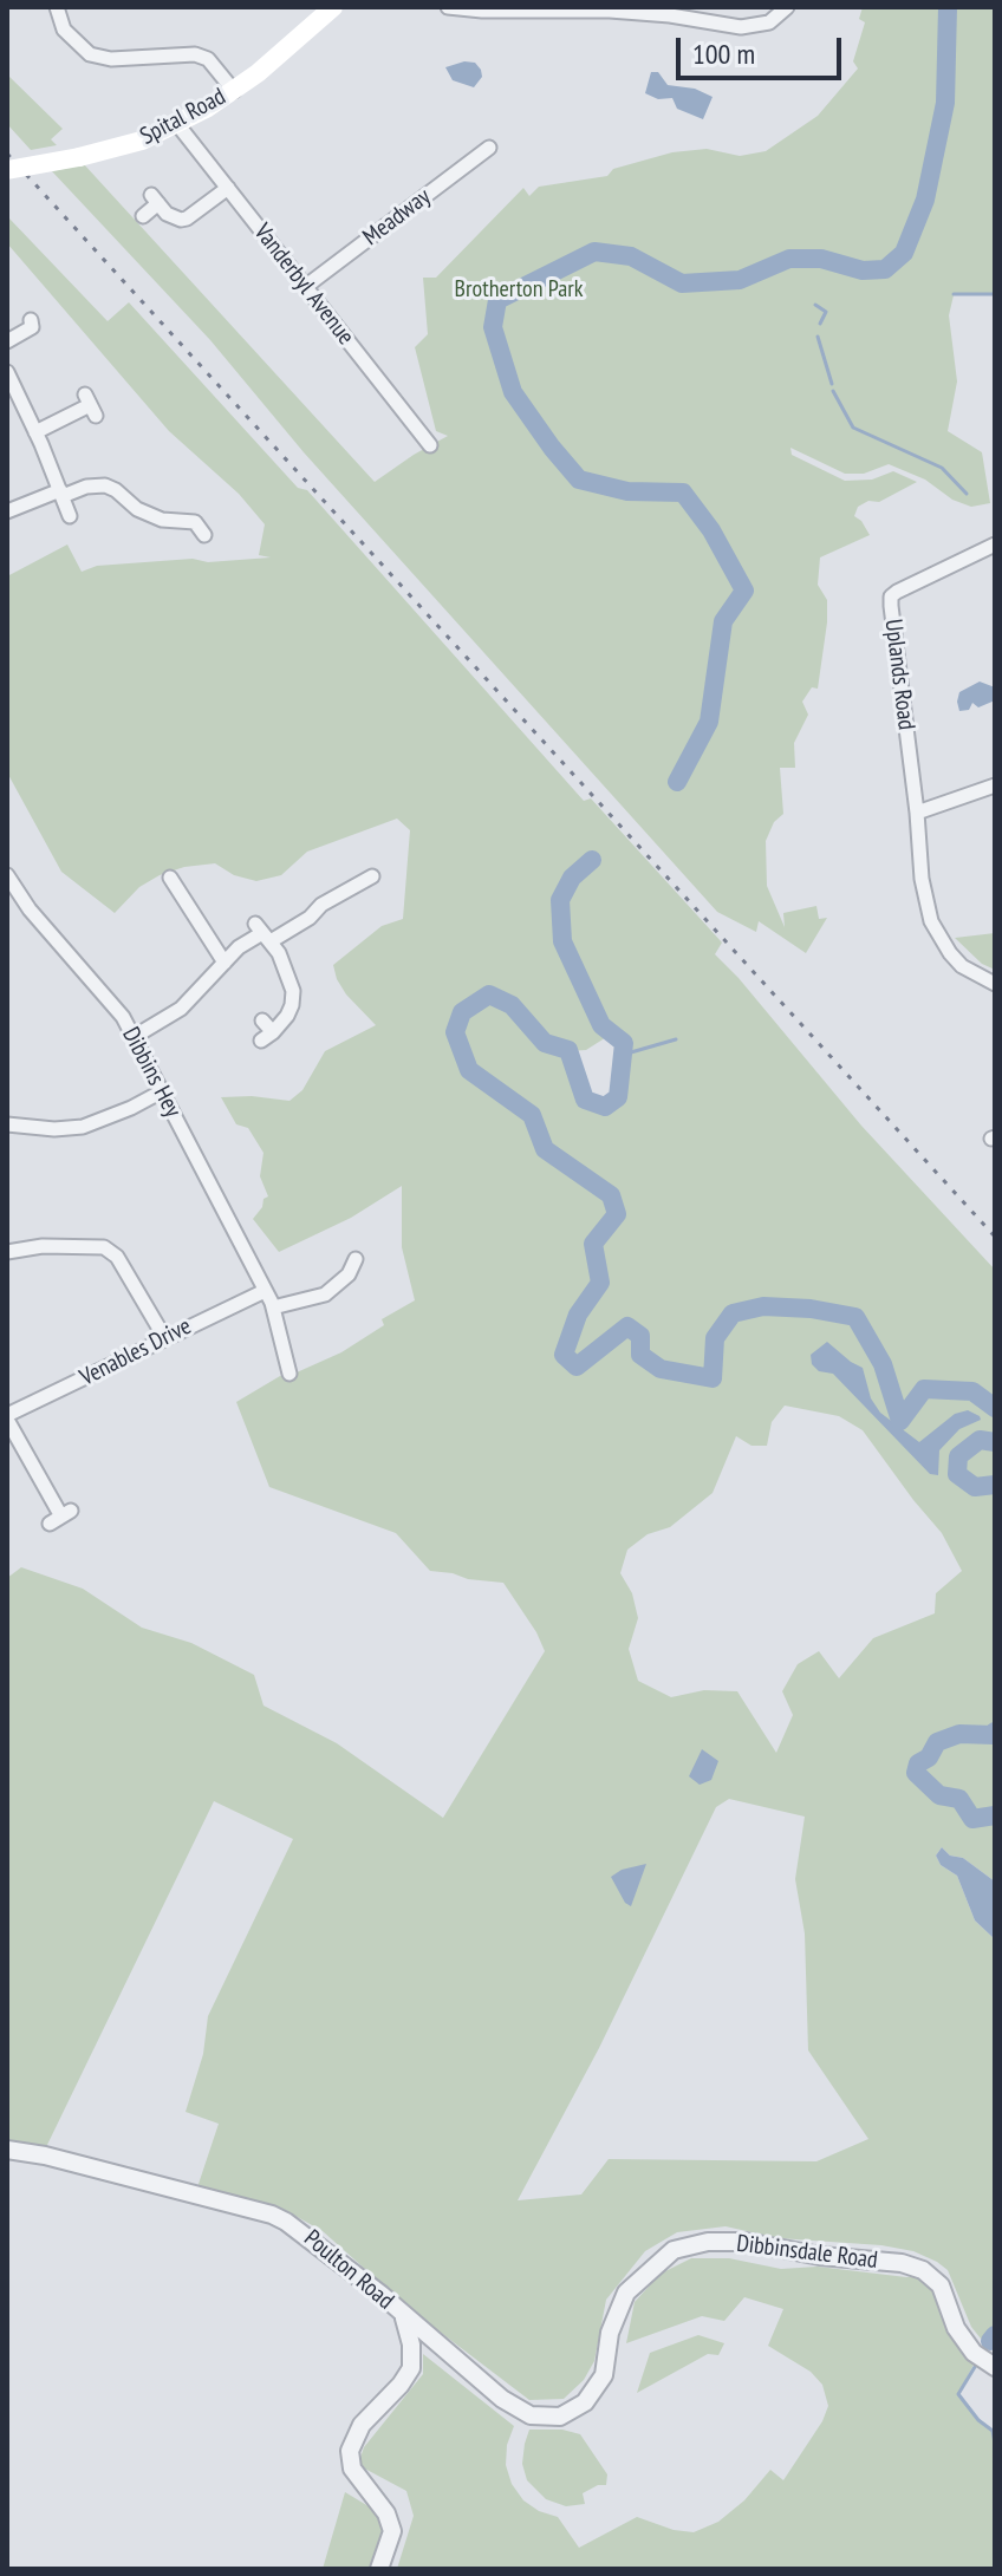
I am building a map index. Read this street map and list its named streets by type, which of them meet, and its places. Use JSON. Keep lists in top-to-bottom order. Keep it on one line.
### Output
{"streets":{"main road":["Spital Road"],"street":["Meadway","Vanderbyl Avenue","Uplands Road","Dibbins Hey","Venables Drive","Dibbinsdale Road","Poulton Road"]},"crossings":[["Spital Road","Vanderbyl Avenue"],["Meadway","Vanderbyl Avenue"],["Dibbins Hey","Venables Drive"],["Dibbinsdale Road","Poulton Road"]],"parks":["Brotherton Park"],"scale_bar":"100 m"}
